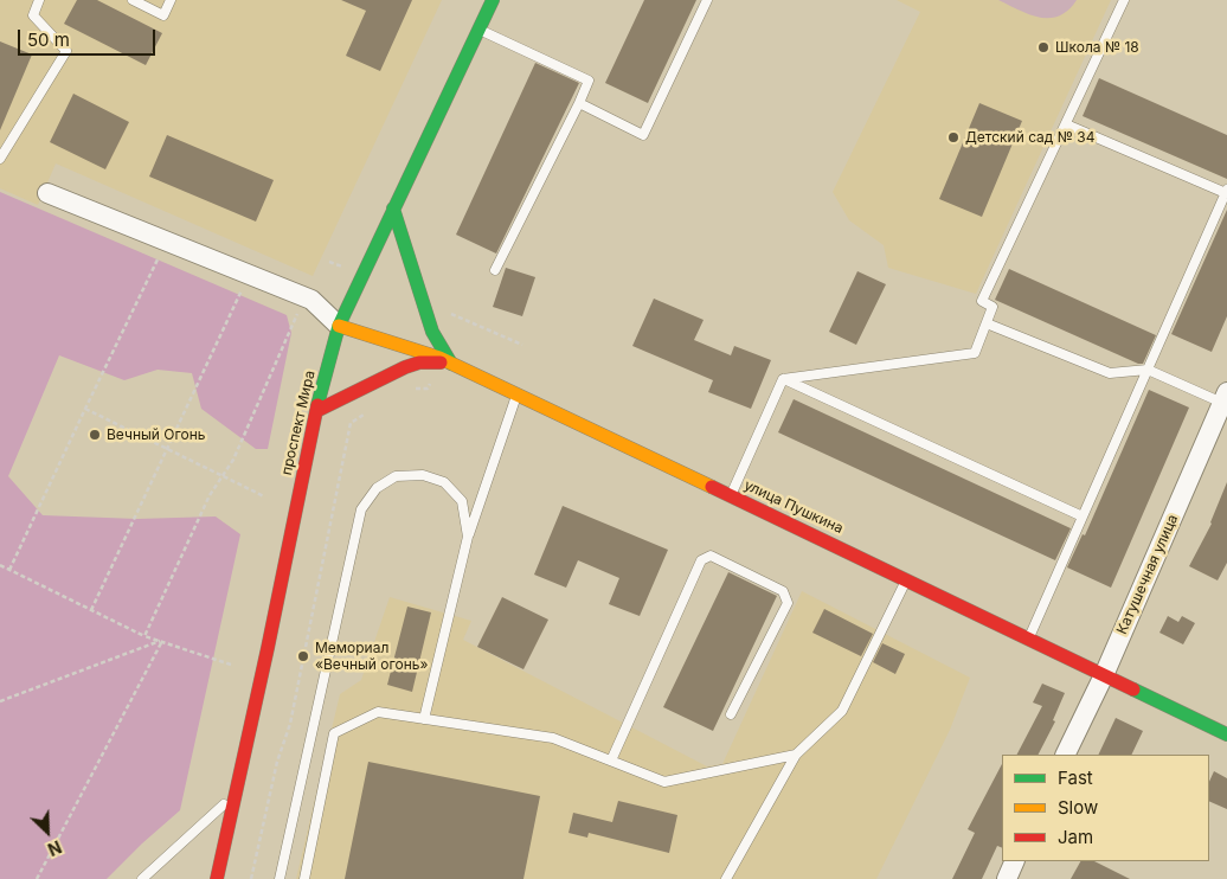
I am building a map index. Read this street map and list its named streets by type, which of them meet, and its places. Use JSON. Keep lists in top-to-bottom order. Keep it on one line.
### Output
{"streets":{"street":["проспект Мира","улица Пушкина","Катушечная улица"]},"crossings":[["проспект Мира","улица Пушкина"],["улица Пушкина","Катушечная улица"]],"places":["Школа № 18","Детский сад № 34","Вечный Огонь","Мемориал «Вечный огонь»"],"legend":["Fast","Slow","Jam"],"scale_bar":"50 m","north":"bottom right"}
